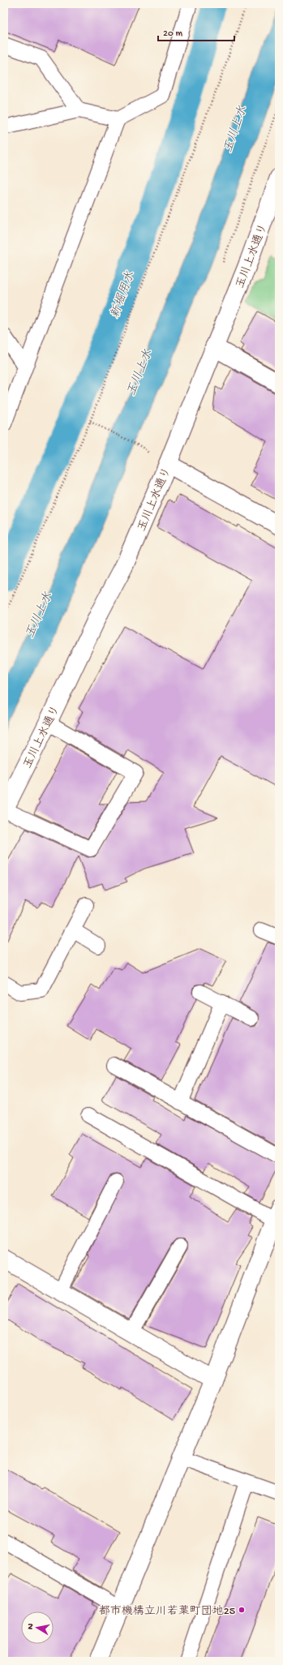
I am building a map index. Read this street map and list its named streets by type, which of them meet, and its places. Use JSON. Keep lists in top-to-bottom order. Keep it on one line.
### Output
{"streets":{"street":["玉川上水通り"]},"water":["玉川上水","新堀用水"],"places":["都市機構立川若葉町団地25"],"scale_bar":"20 m","north":"left"}
